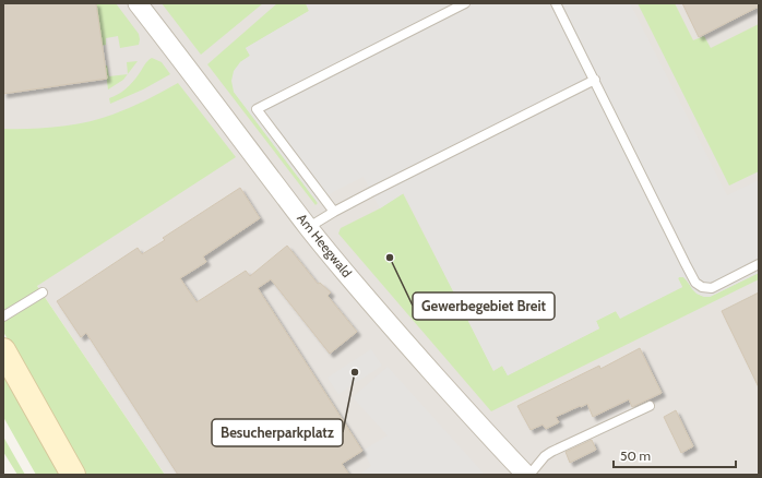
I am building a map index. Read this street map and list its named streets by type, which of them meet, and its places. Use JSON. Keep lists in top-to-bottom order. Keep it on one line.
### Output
{"streets":{"street":["Am Heegwald"]},"places":["Gewerbegebiet Breit","Besucherparkplatz"],"scale_bar":"50 m"}
